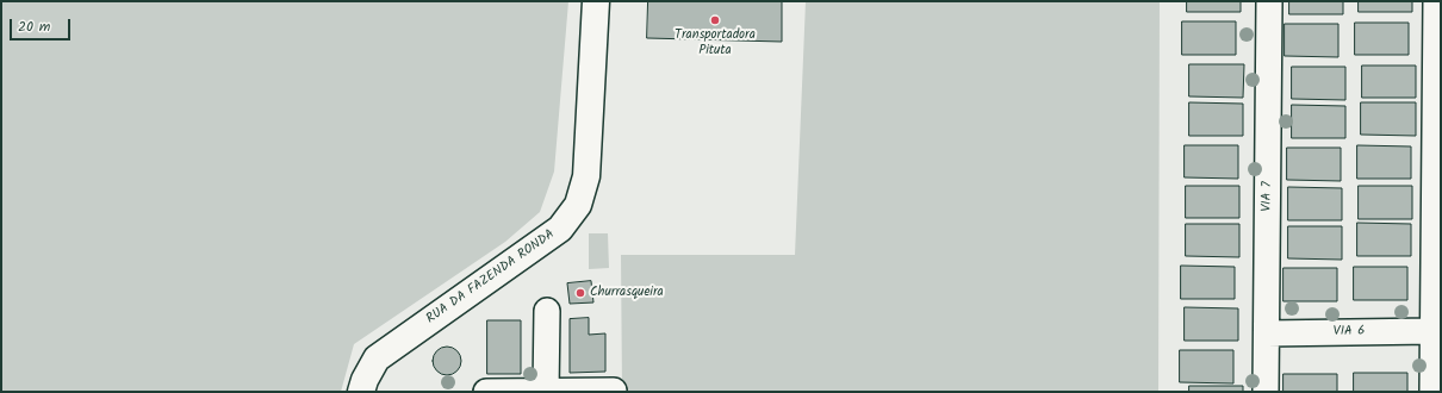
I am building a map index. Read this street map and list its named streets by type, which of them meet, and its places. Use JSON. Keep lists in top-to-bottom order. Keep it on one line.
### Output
{"streets":{"main road":["RUA DA FAZENDA RONDA"],"street":["VIA 7","VIA 6"]},"crossings":[["VIA 7","VIA 6"]],"places":["Transportadora Pituta","Churrasqueira"],"scale_bar":"20 m"}
